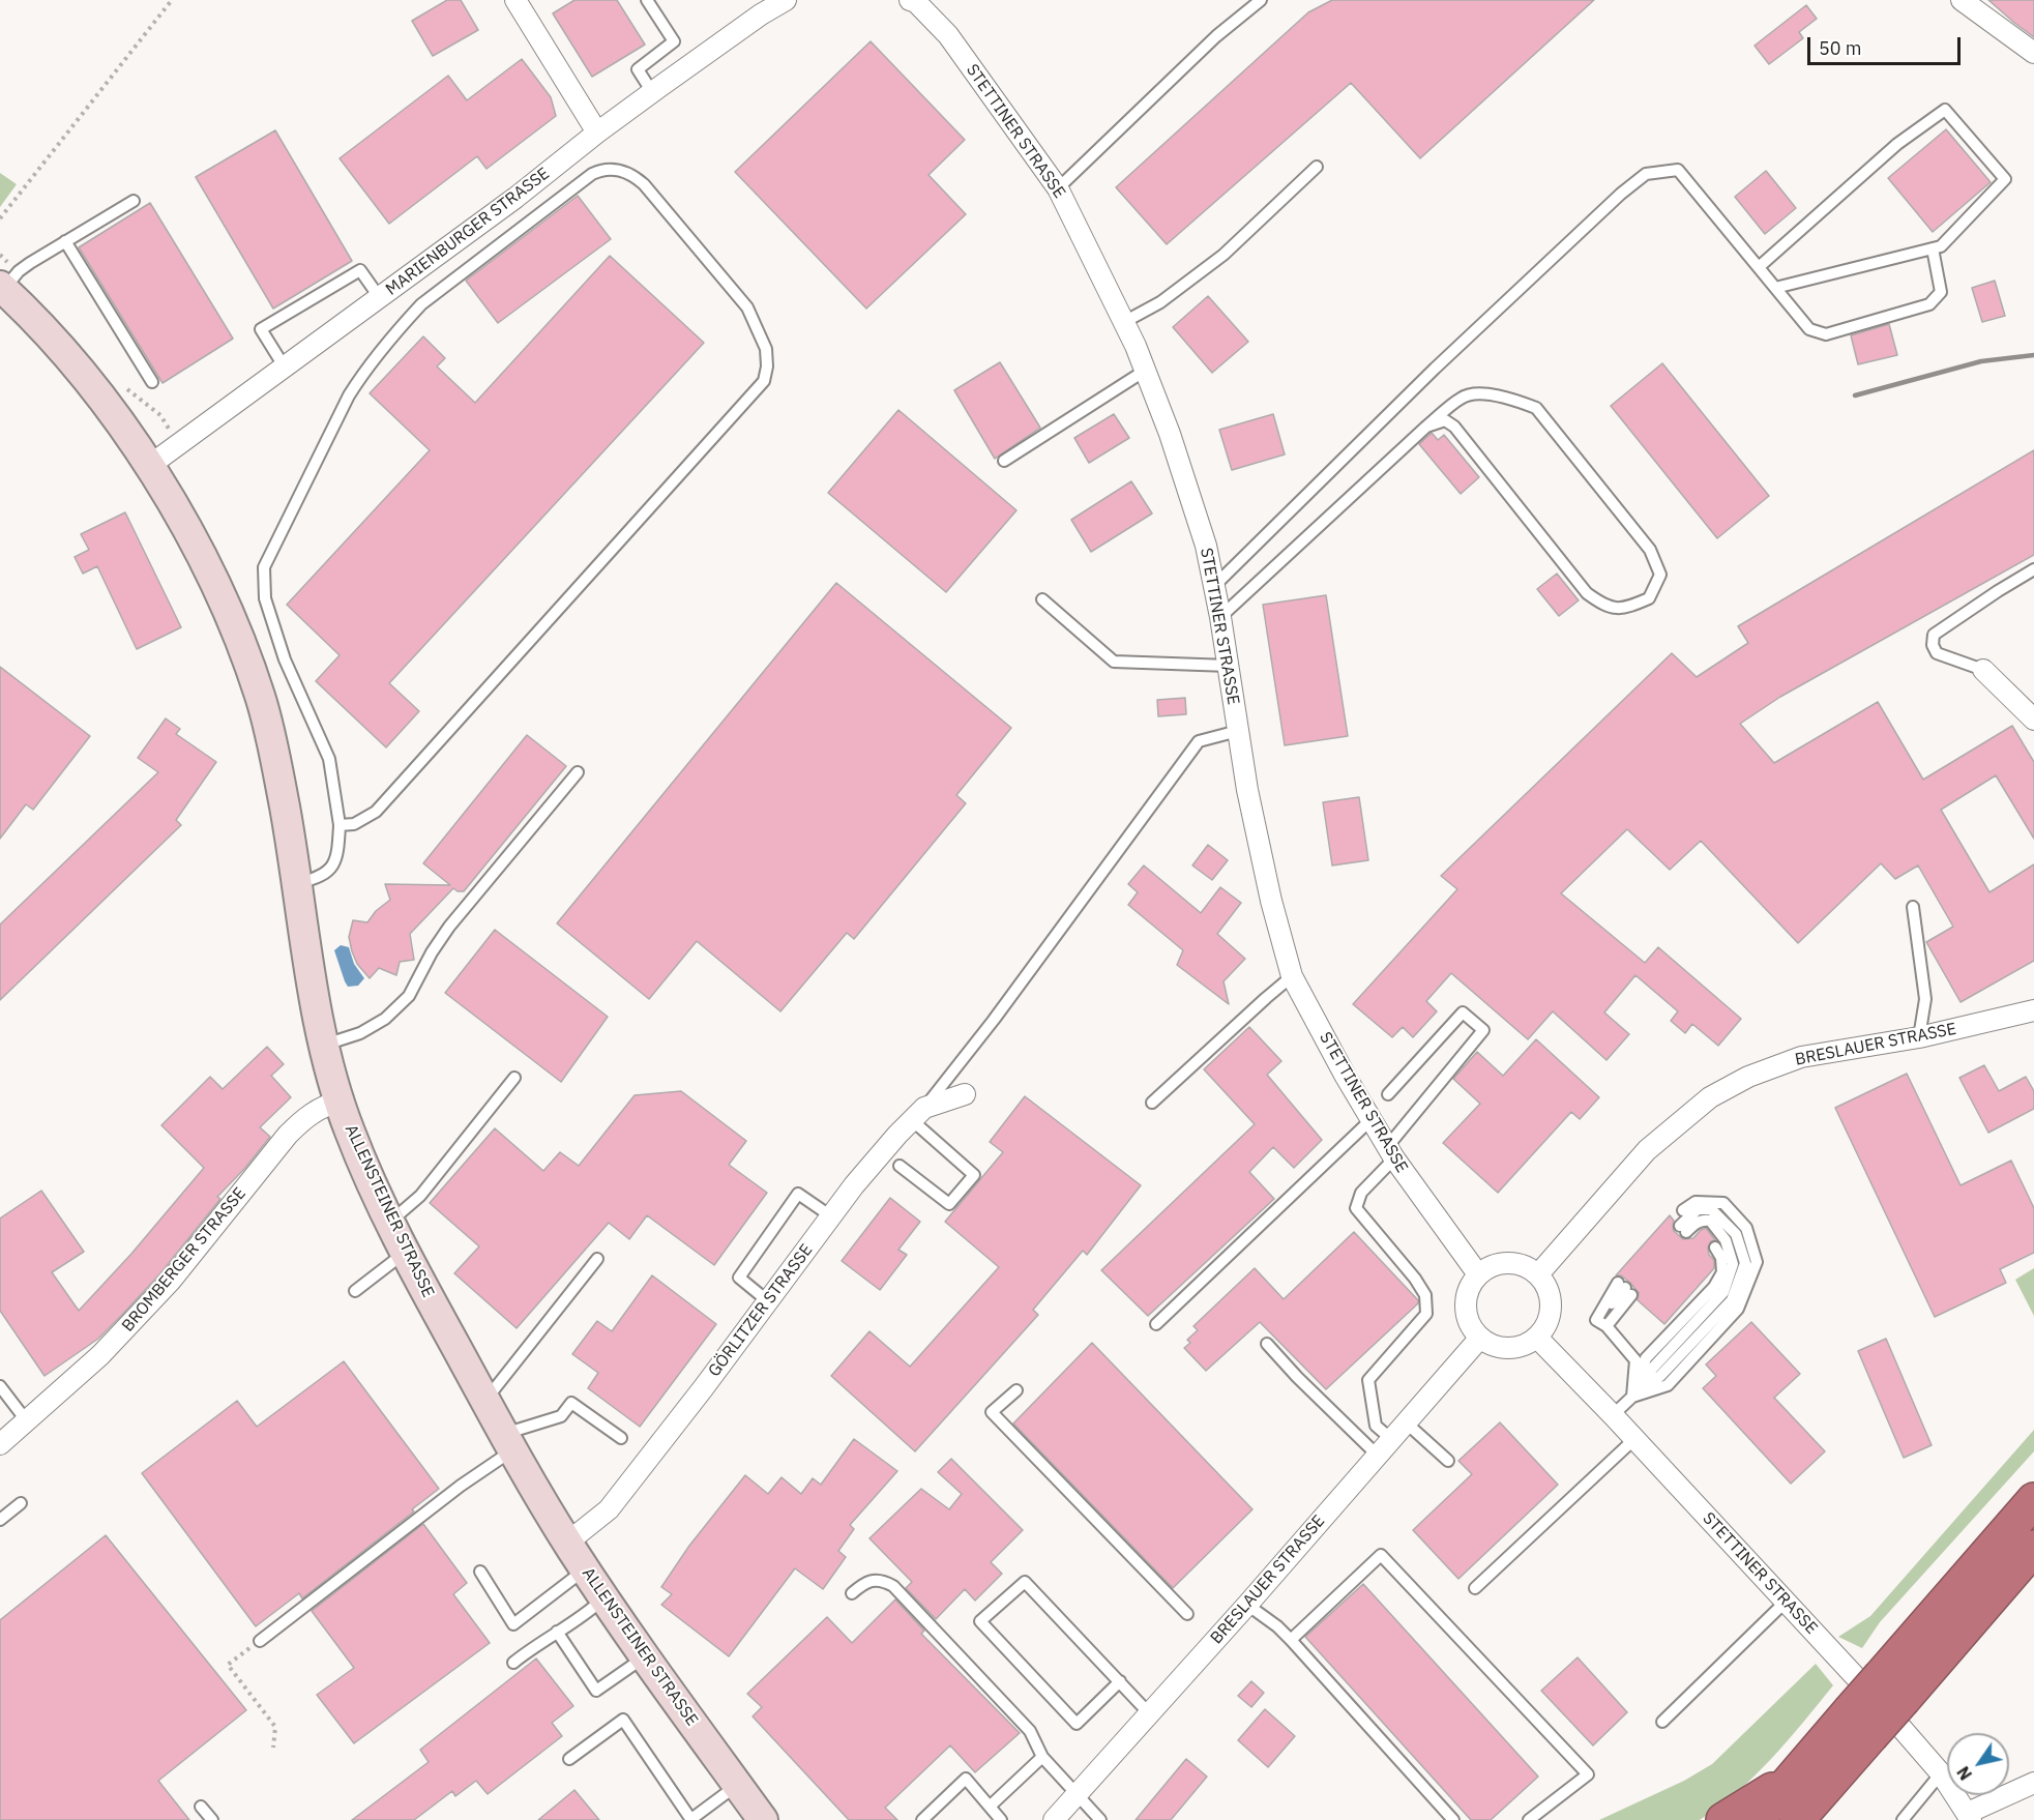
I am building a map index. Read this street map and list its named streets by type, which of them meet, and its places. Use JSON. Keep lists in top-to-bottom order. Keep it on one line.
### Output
{"streets":{"street":["STETTINER STRASSE","MARIENBURGER STRASSE","BRESLAUER STRASSE","ALLENSTEINER STRASSE","BROMBERGER STRASSE","GÖRLITZER STRASSE"]},"crossings":[["STETTINER STRASSE","BRESLAUER STRASSE"],["MARIENBURGER STRASSE","ALLENSTEINER STRASSE"],["ALLENSTEINER STRASSE","BROMBERGER STRASSE"],["ALLENSTEINER STRASSE","GÖRLITZER STRASSE"]],"scale_bar":"50 m","north":"bottom left"}
